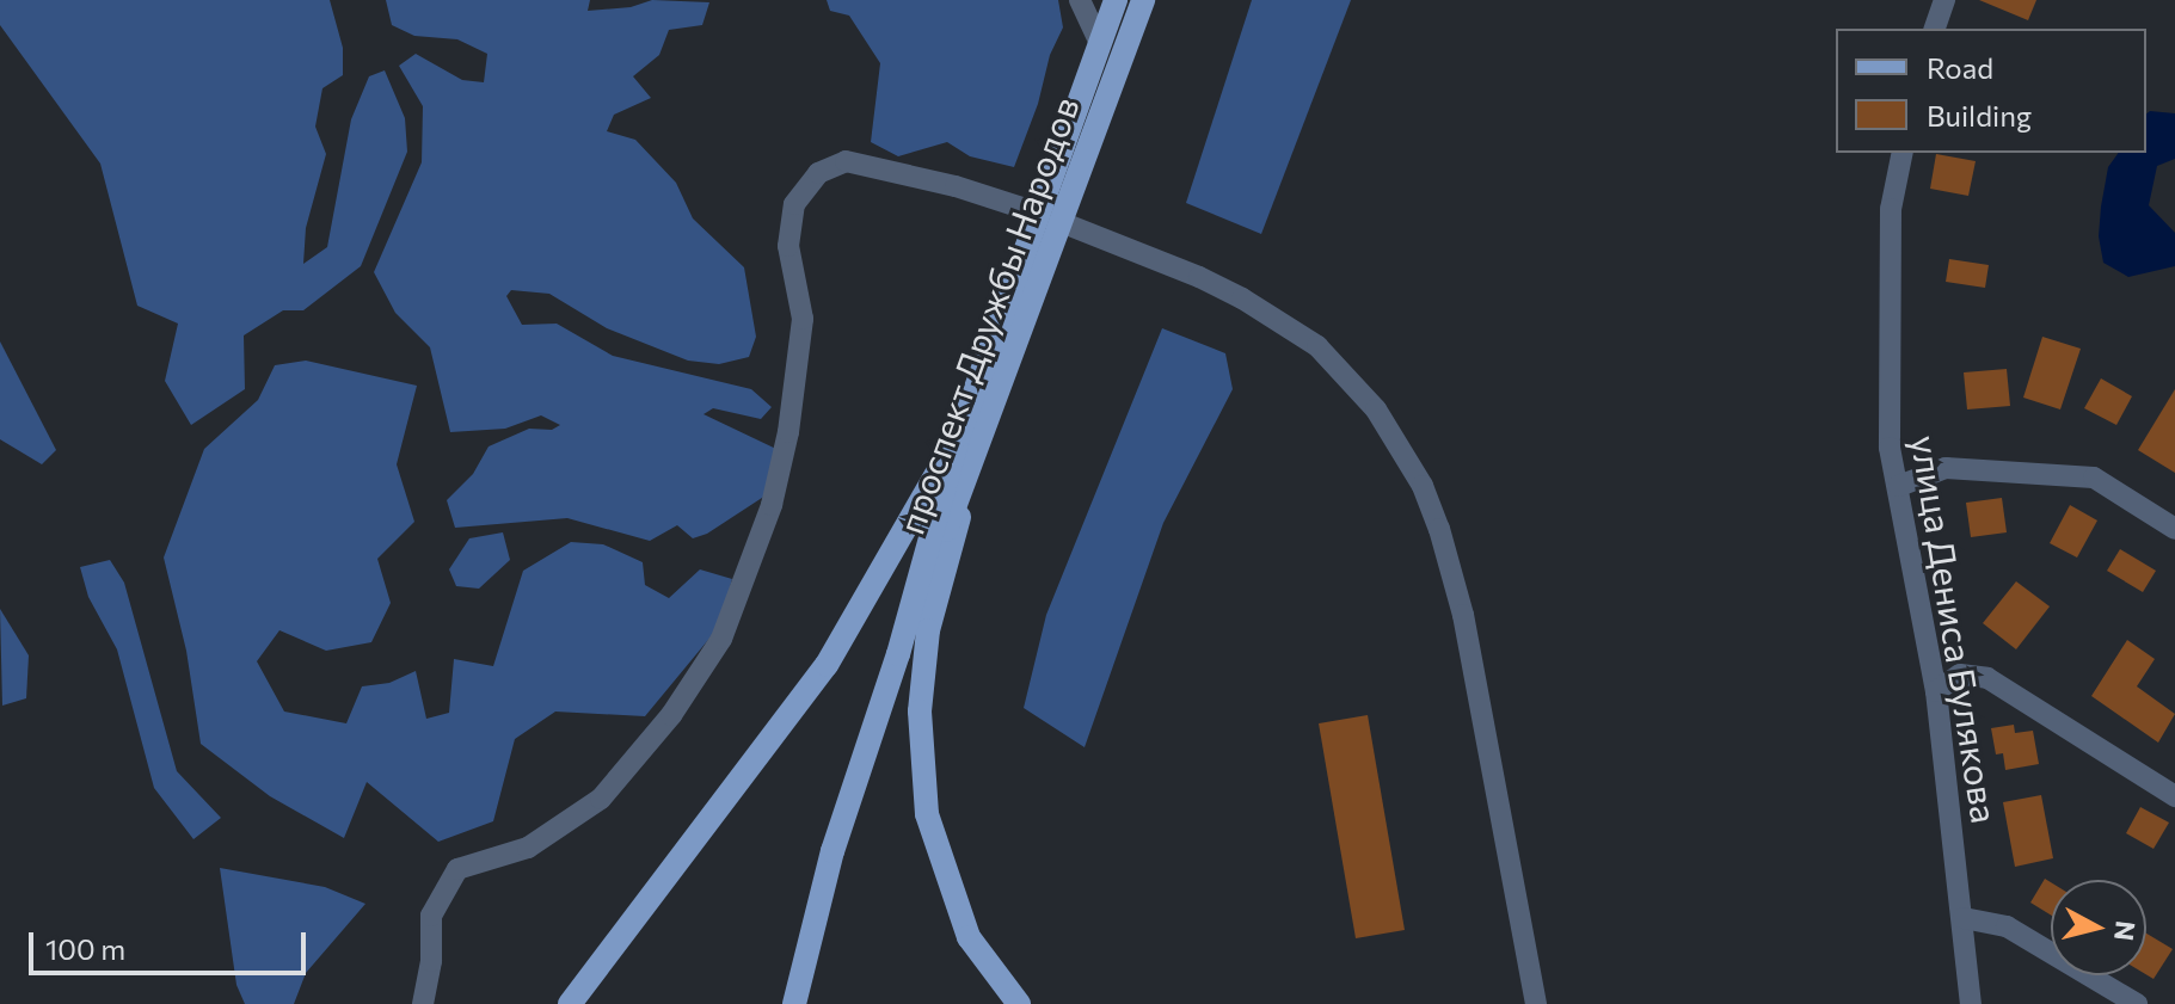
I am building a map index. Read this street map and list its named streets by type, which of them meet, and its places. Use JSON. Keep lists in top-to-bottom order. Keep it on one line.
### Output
{"streets":{"main road":["проспект Дружбы Народов"],"street":["улица Дениса Булякова"]},"legend":["Road","Building"],"scale_bar":"100 m","north":"right"}
